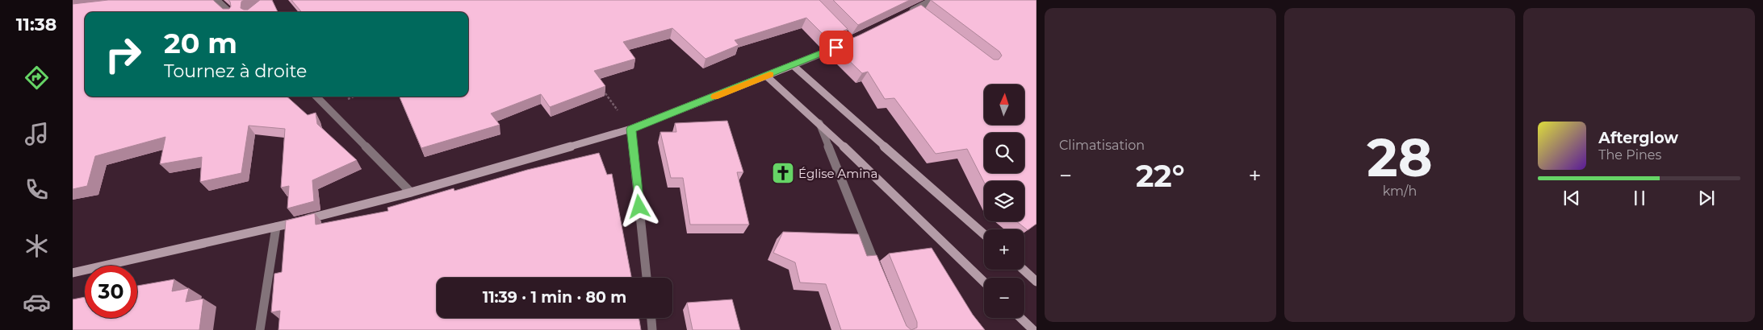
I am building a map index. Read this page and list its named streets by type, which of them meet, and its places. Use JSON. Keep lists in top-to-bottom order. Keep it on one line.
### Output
{"places":{"church":["Église Amina"]},"north":"top","page":{"tabs":"11:38","tile":["Climatisation",["28","km/h"]],"turn":["20 m","Tournez à droite"],"map_buttons":["+","−"],"song":["Afterglow","The Pines"],"heat":["−","22°","+"],"limit":"30","trip":"11:39 · 1 min · 80 m"}}
